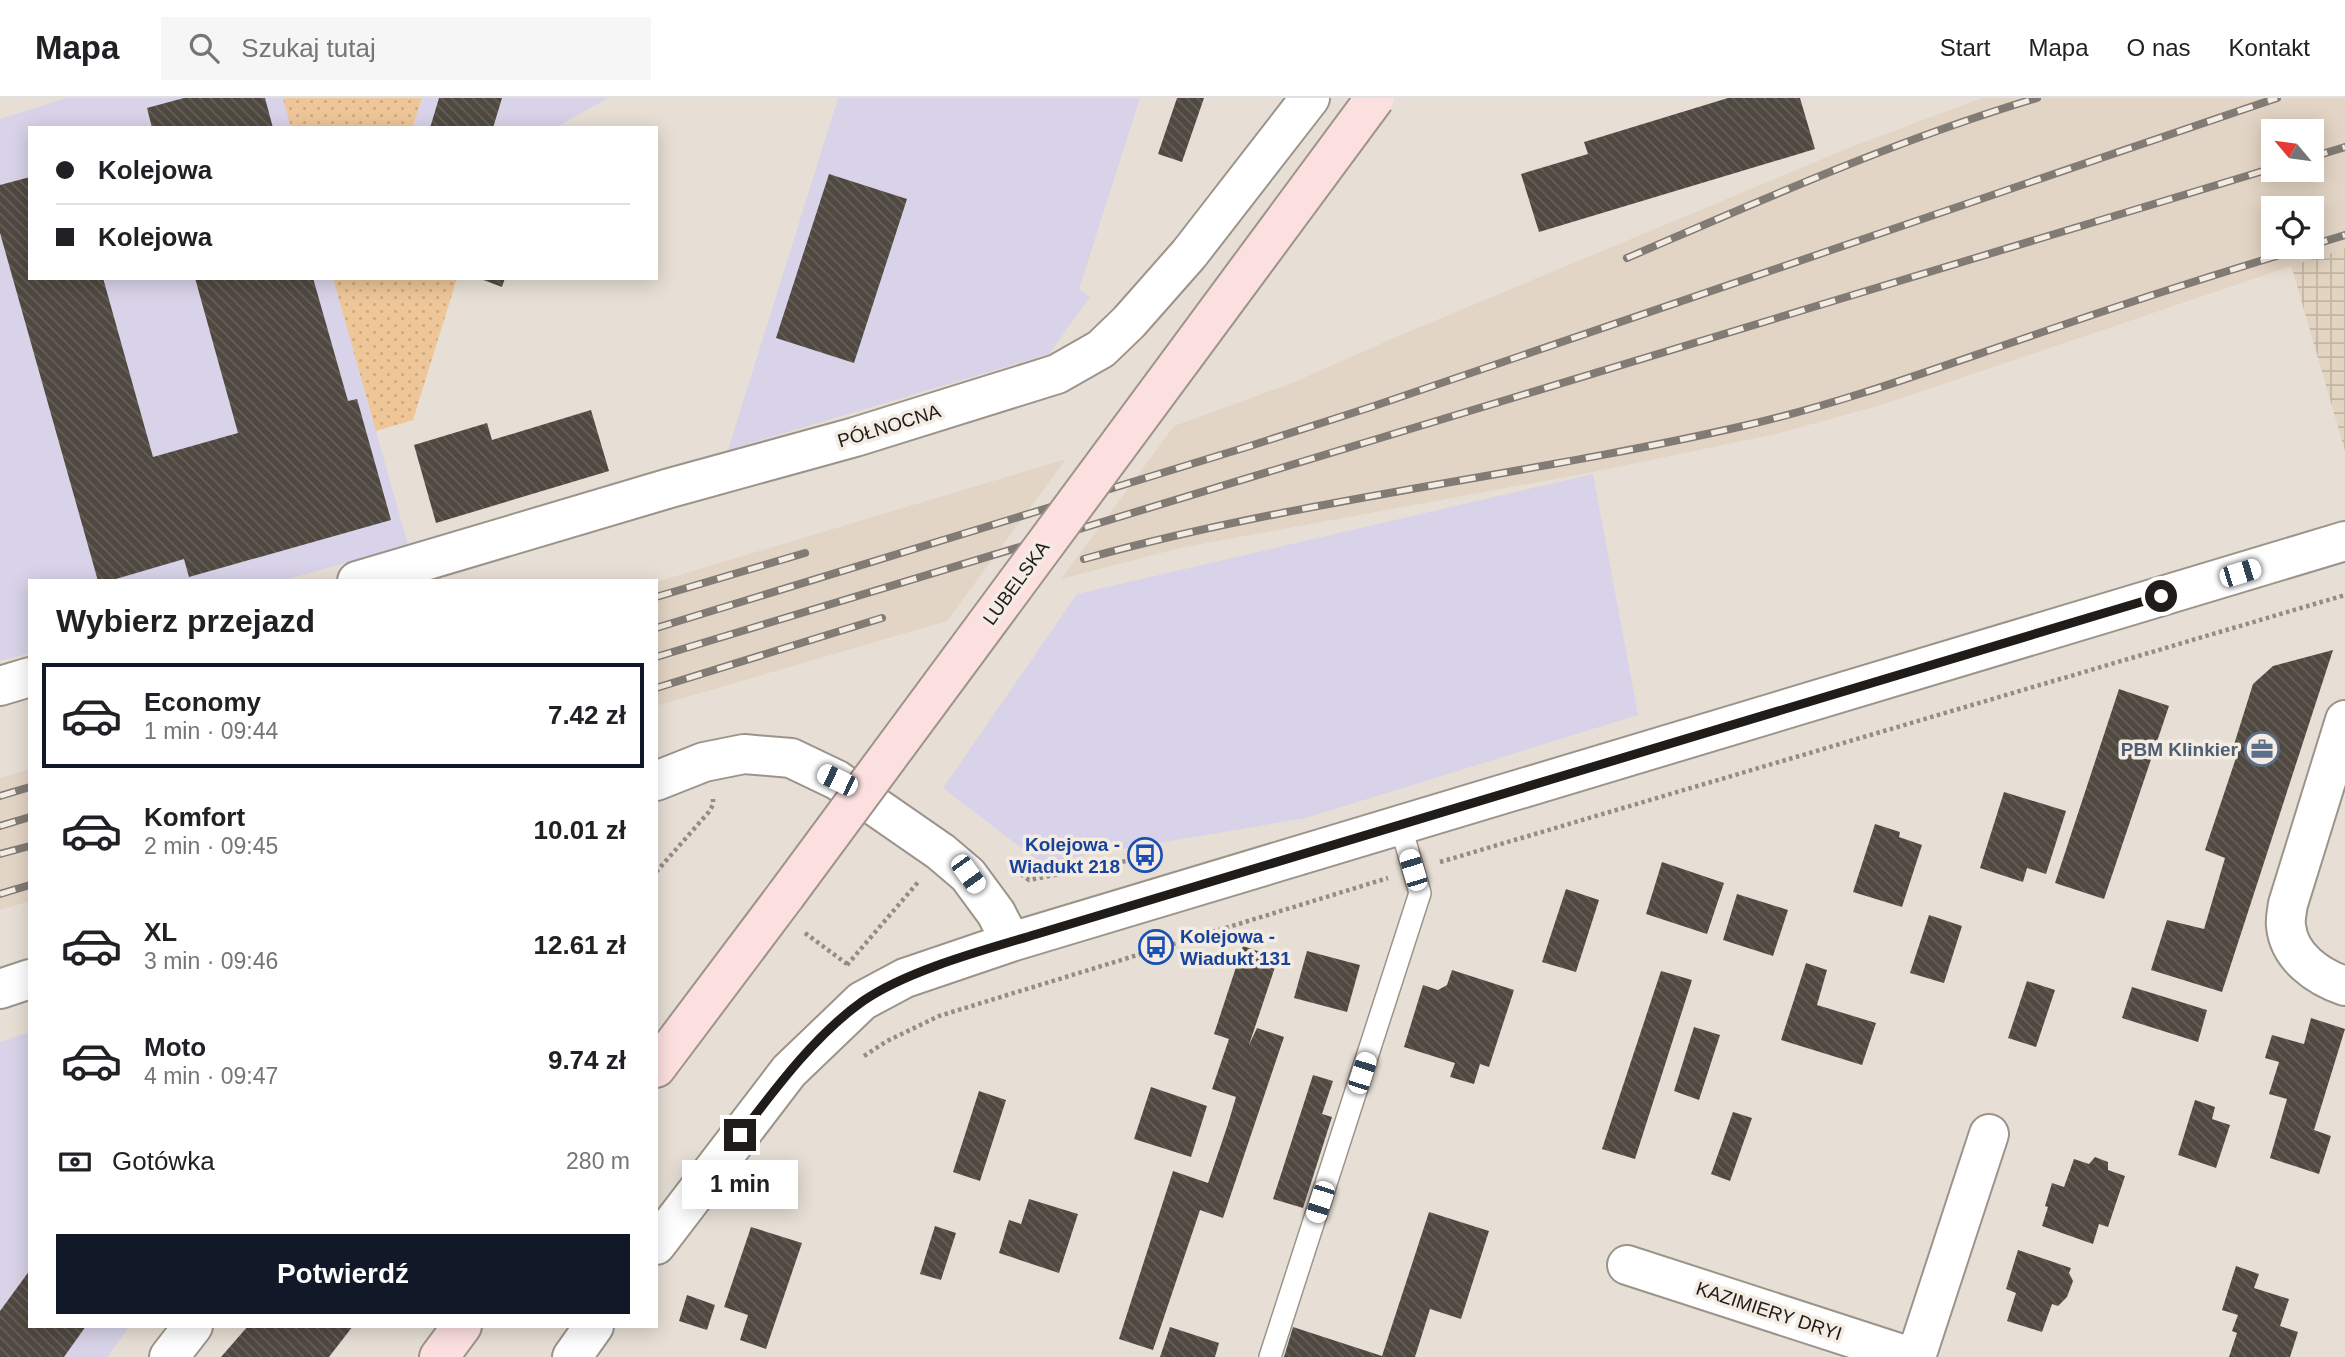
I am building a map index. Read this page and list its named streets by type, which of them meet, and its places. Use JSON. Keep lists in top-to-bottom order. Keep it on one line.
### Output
{"streets":{"main road":["LUBELSKA"],"street":["PÓŁNOCNA","KAZIMIERY DRYI"]},"places":{"office":["PBM Klinkier"],"bus stop":["Kolejowa - Wiadukt 218","Kolejowa - Wiadukt 131"]},"north":"top left","page":{"header":"Mapa","search":"Szukaj tutaj","nav":["Start","Mapa","O nas","Kontakt"],"banner":["Kolejowa","Kolejowa"],"heading":"Wybierz przejazd","list":[{"name":"Economy","note":"1 min · 09:44","value":"7.42 zł"},{"name":"Komfort","note":"2 min · 09:45","value":"10.01 zł"},{"name":"XL","note":"3 min · 09:46","value":"12.61 zł"},{"name":"Moto","note":"4 min · 09:47","value":"9.74 zł"}],"pay":["Gotówka","280 m"],"bubble":"1 min","buttons":"Potwierdź"}}
